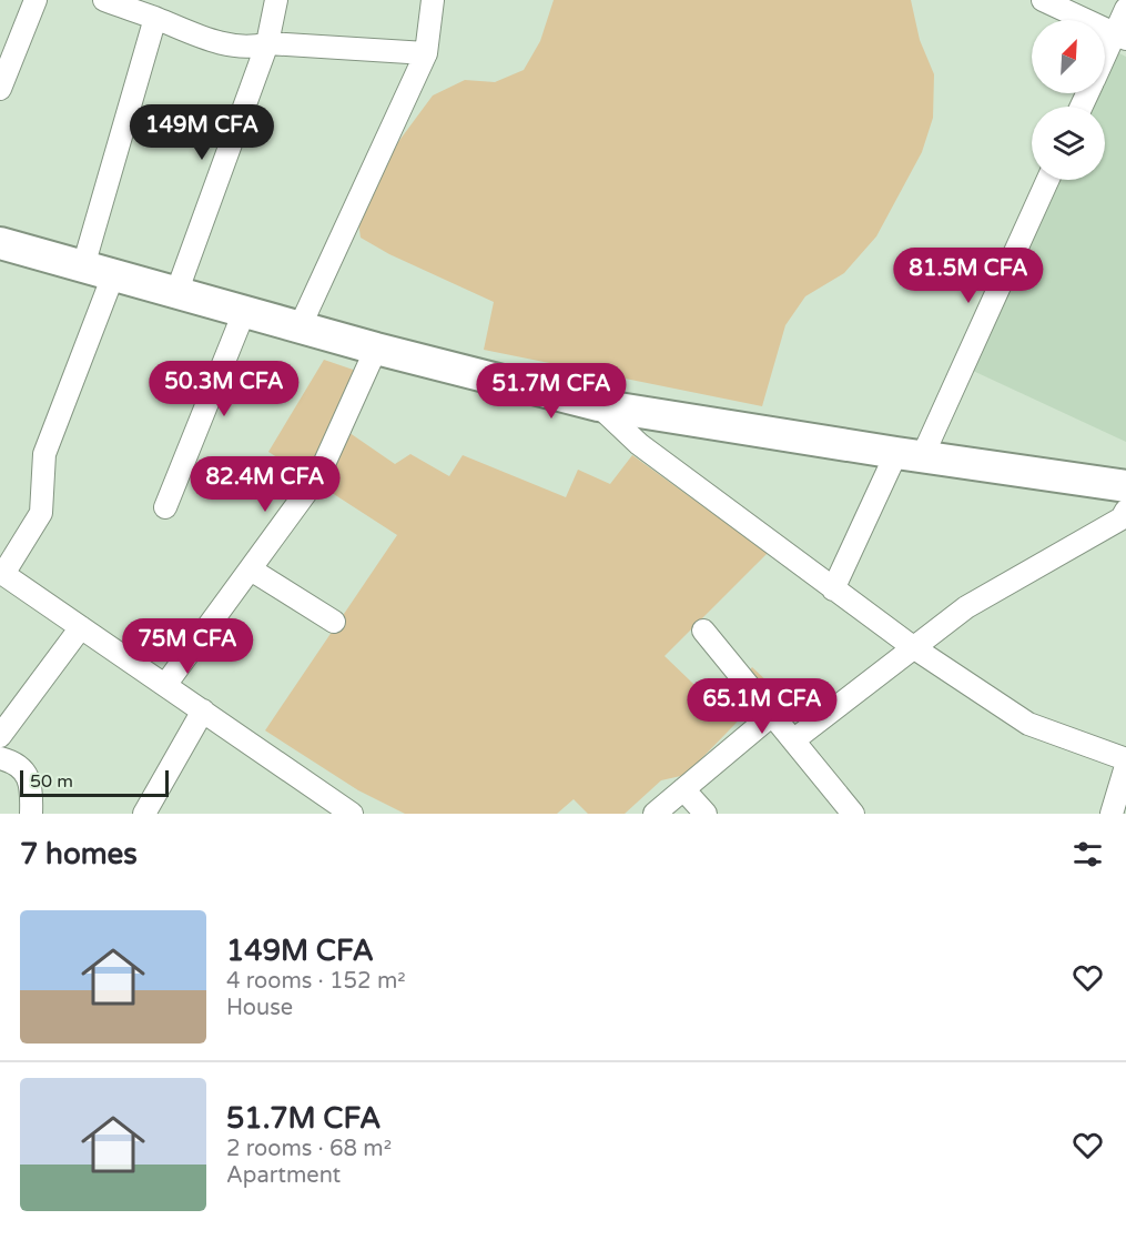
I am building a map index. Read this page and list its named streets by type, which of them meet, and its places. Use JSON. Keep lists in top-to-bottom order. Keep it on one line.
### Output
{"scale_bar":"50 m","north":"top right","page":{"price":["149M CFA","81.5M CFA","50.3M CFA","51.7M CFA","82.4M CFA","75M CFA","65.1M CFA"],"scale":"50 m","heading":"7 homes","list":[{"name":"149M CFA","note":"4 rooms · 152 m² · House"},{"name":"51.7M CFA","note":"2 rooms · 68 m² · Apartment"}]}}
